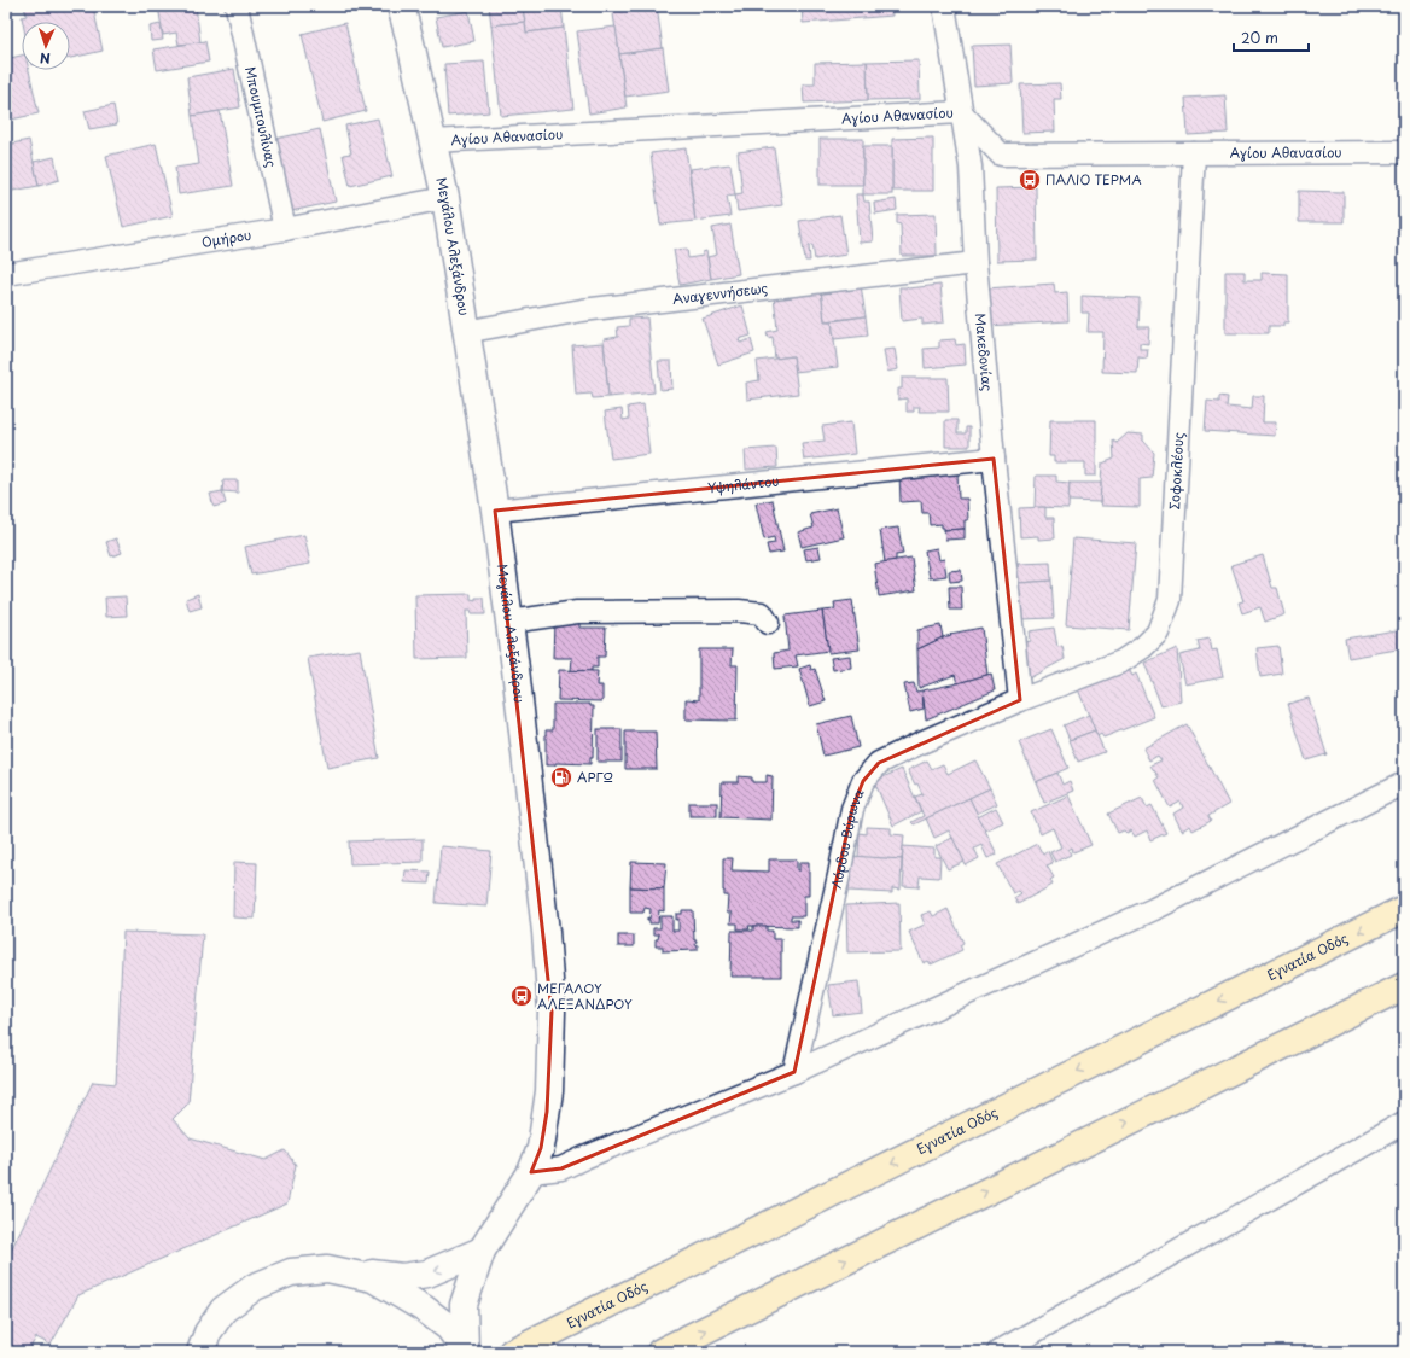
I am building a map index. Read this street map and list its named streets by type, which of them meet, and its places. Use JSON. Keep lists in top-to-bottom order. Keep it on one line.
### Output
{"streets":{"highway":["Εγνατία Οδός"],"street":["Αγίου Αθανασίου","Μπουμπουλίνας","Ομήρου","Μεγάλου Αλεξάνδρου","Αναγεννήσεως","Μακεδονίας","Σοφοκλέους","Υψηλάντου","Λόρδου Βύρωνα"]},"crossings":[["Αγίου Αθανασίου","Μεγάλου Αλεξάνδρου"],["Αγίου Αθανασίου","Μακεδονίας"],["Αγίου Αθανασίου","Σοφοκλέους"],["Μπουμπουλίνας","Ομήρου"],["Ομήρου","Μεγάλου Αλεξάνδρου"],["Μεγάλου Αλεξάνδρου","Αναγεννήσεως"],["Μεγάλου Αλεξάνδρου","Υψηλάντου"],["Αναγεννήσεως","Μακεδονίας"],["Μακεδονίας","Σοφοκλέους"],["Μακεδονίας","Υψηλάντου"],["Μακεδονίας","Λόρδου Βύρωνα"],["Σοφοκλέους","Λόρδου Βύρωνα"]],"places":{"bus stop":["ΠΑΛΙΟ ΤΕΡΜΑ","ΜΕΓΑΛΟΥ ΑΛΕΞΑΝΔΡΟΥ"],"fuel station":["ΑΡΓΩ"]},"scale_bar":"20 m","north":"bottom"}
